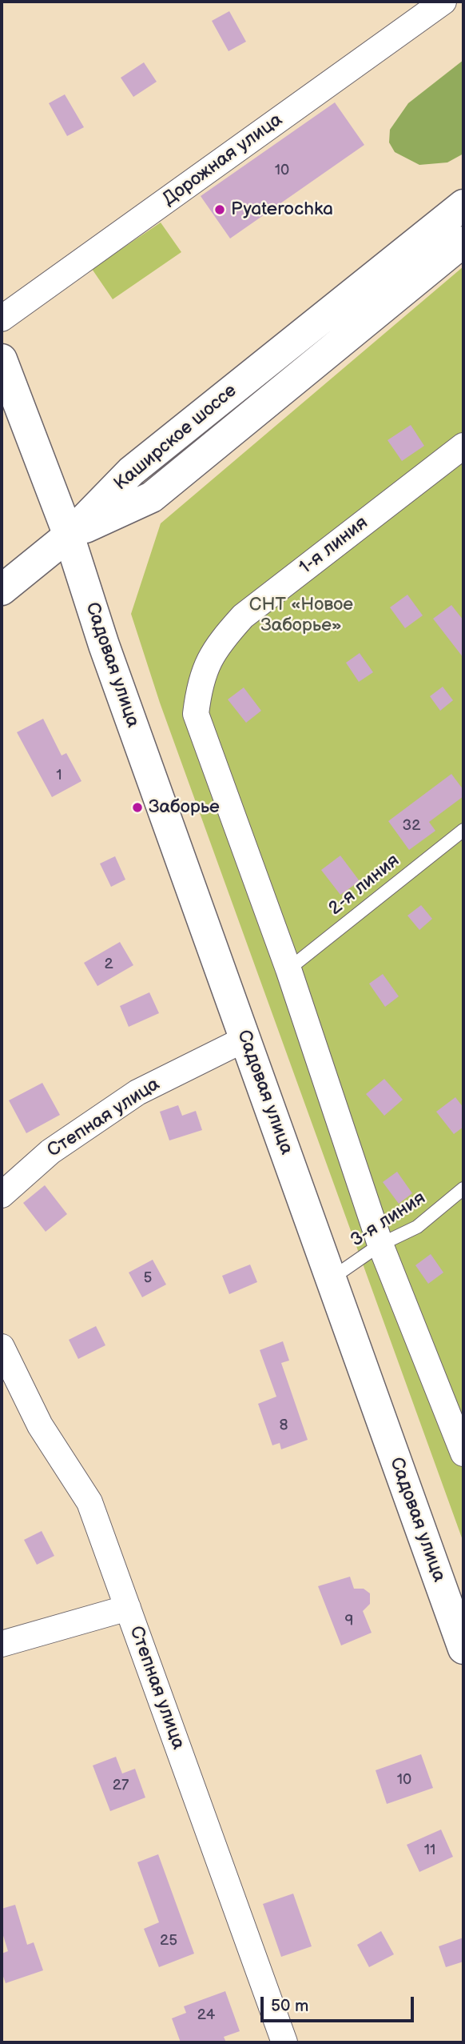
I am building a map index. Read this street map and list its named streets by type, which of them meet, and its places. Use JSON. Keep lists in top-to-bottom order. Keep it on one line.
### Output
{"streets":{"main road":["Каширское шоссе","Садовая улица"],"street":["Дорожная улица","1-я линия","Степная улица"],"lane":["2-я линия","3-я линия"]},"crossings":[["Каширское шоссе","Садовая улица"],["1-я линия","2-я линия"],["1-я линия","3-я линия"],["Садовая улица","Степная улица"],["Садовая улица","3-я линия"]],"parks":["СНТ «Новое Заборье»"],"places":["Pyaterochka","Заборье"],"house_numbers":["10","1","32","2","5","8","9","10","27","11","25","24"],"scale_bar":"50 m"}
